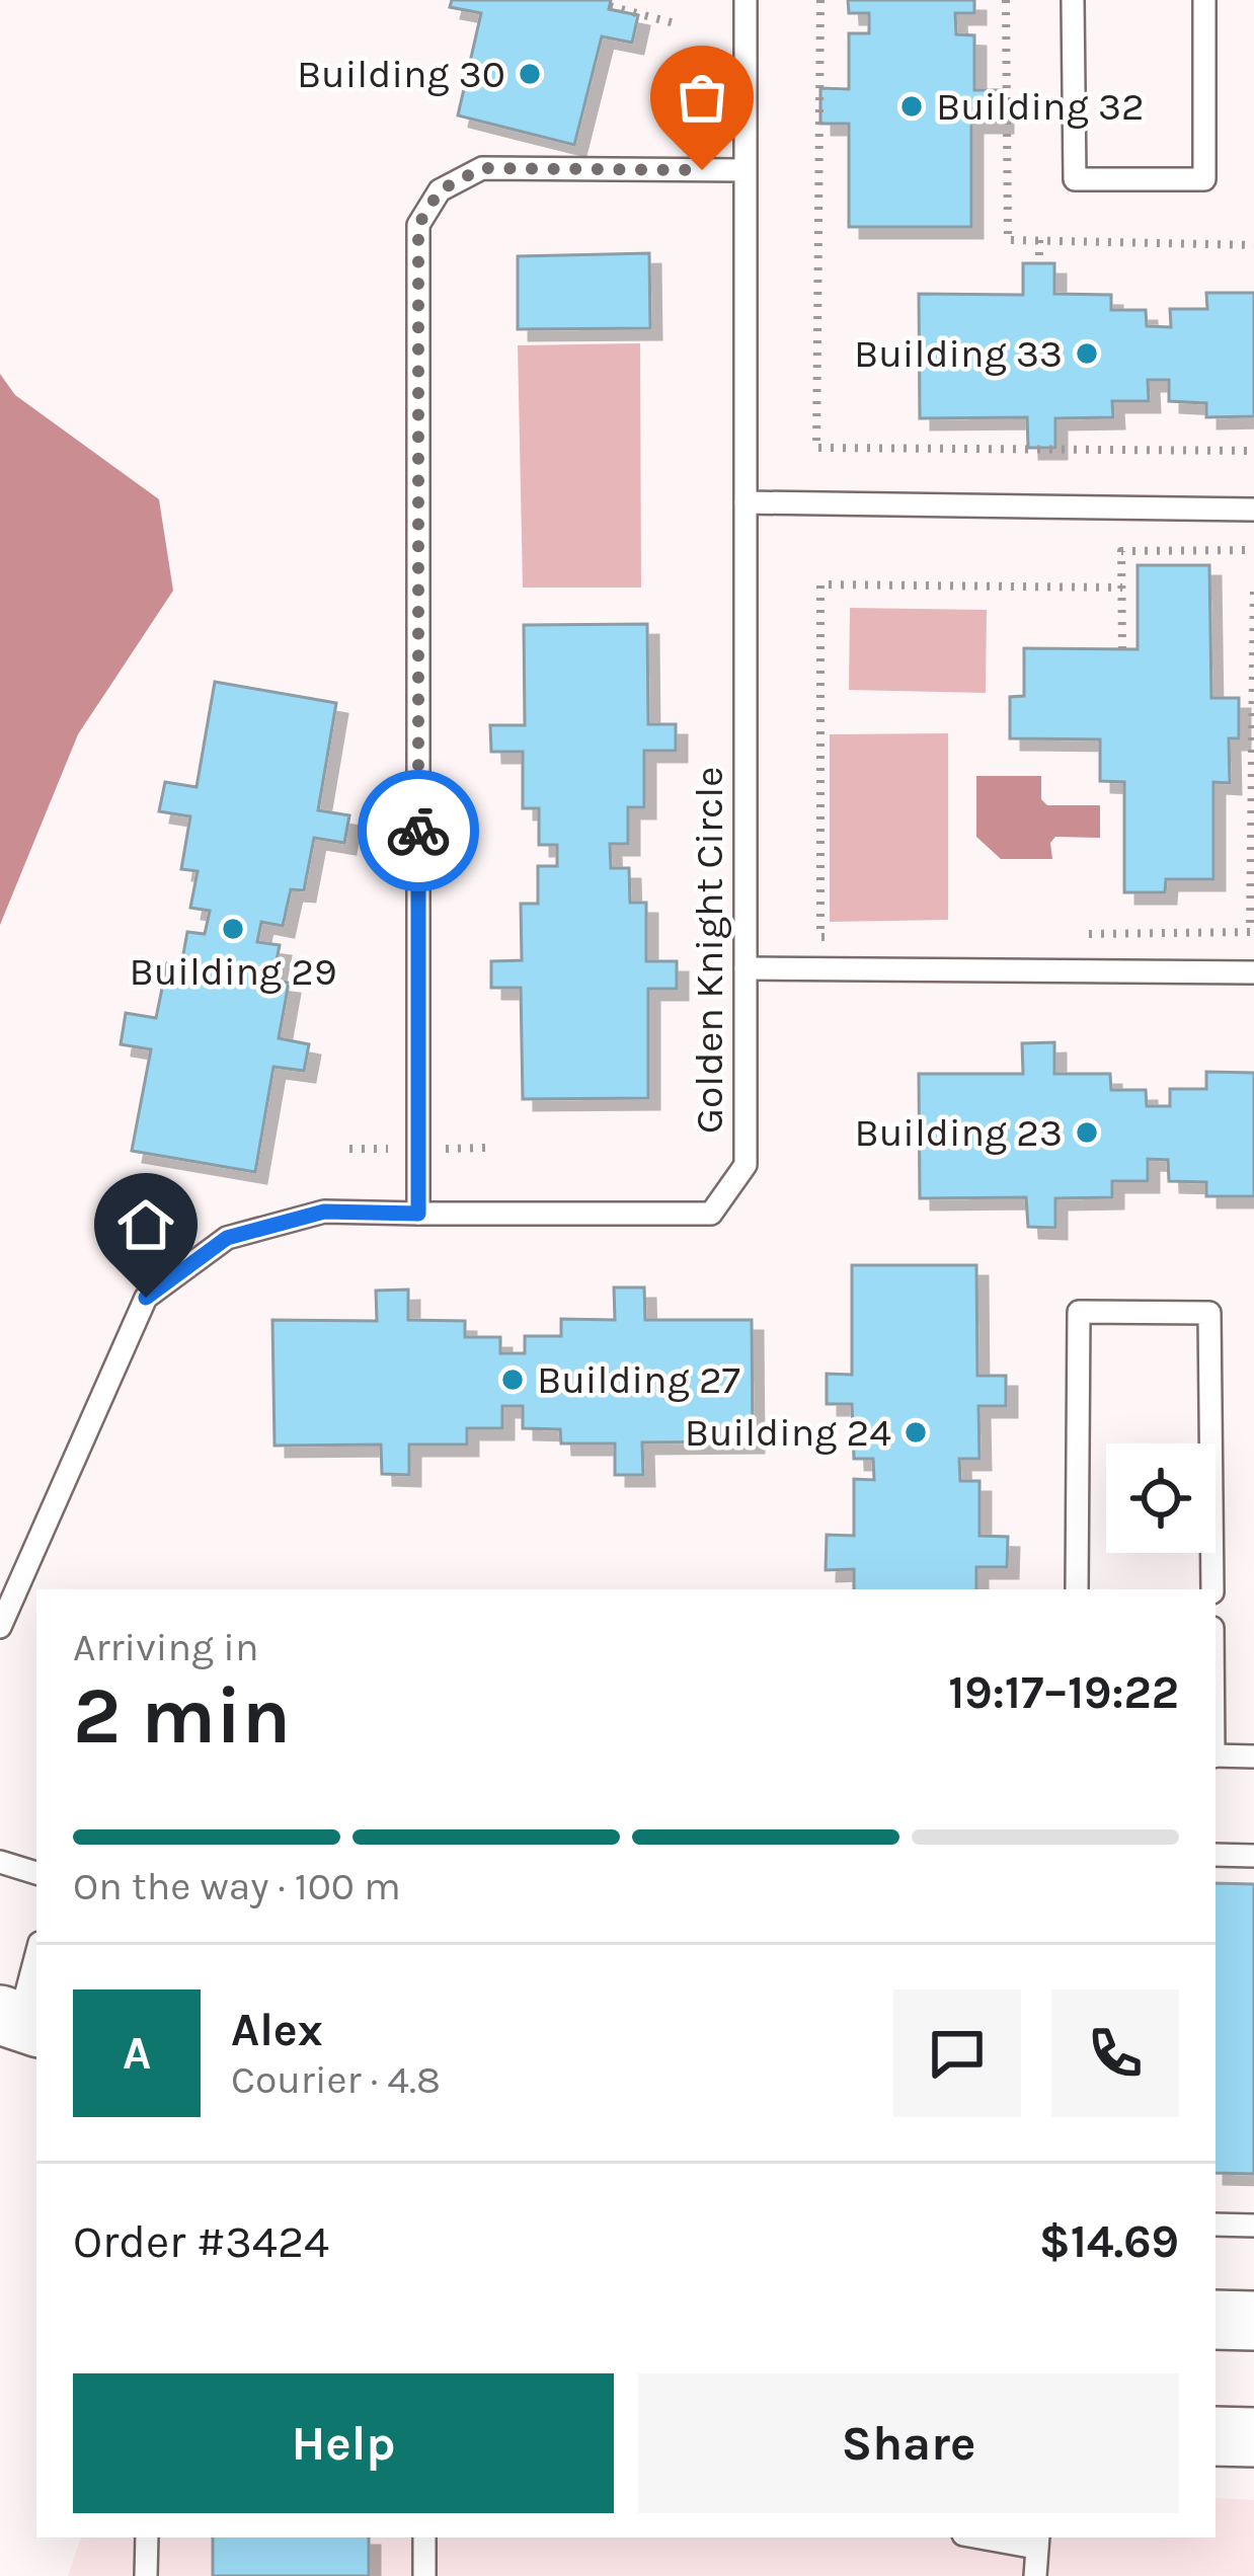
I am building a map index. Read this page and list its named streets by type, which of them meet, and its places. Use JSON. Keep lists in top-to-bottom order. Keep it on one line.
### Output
{"streets":{"lane":["Golden Knight Circle"]},"places":["Building 30","Building 32","Building 33","Building 29","Building 23","Building 27","Building 24"],"page":{"heading":["2 min","Arriving in","19:17–19:22"],"panel":["Alex","Courier · 4.8","Order #3424","$14.69"],"bar":"On the way · 100 m","round":"A","buttons":["Help","Share"]}}
